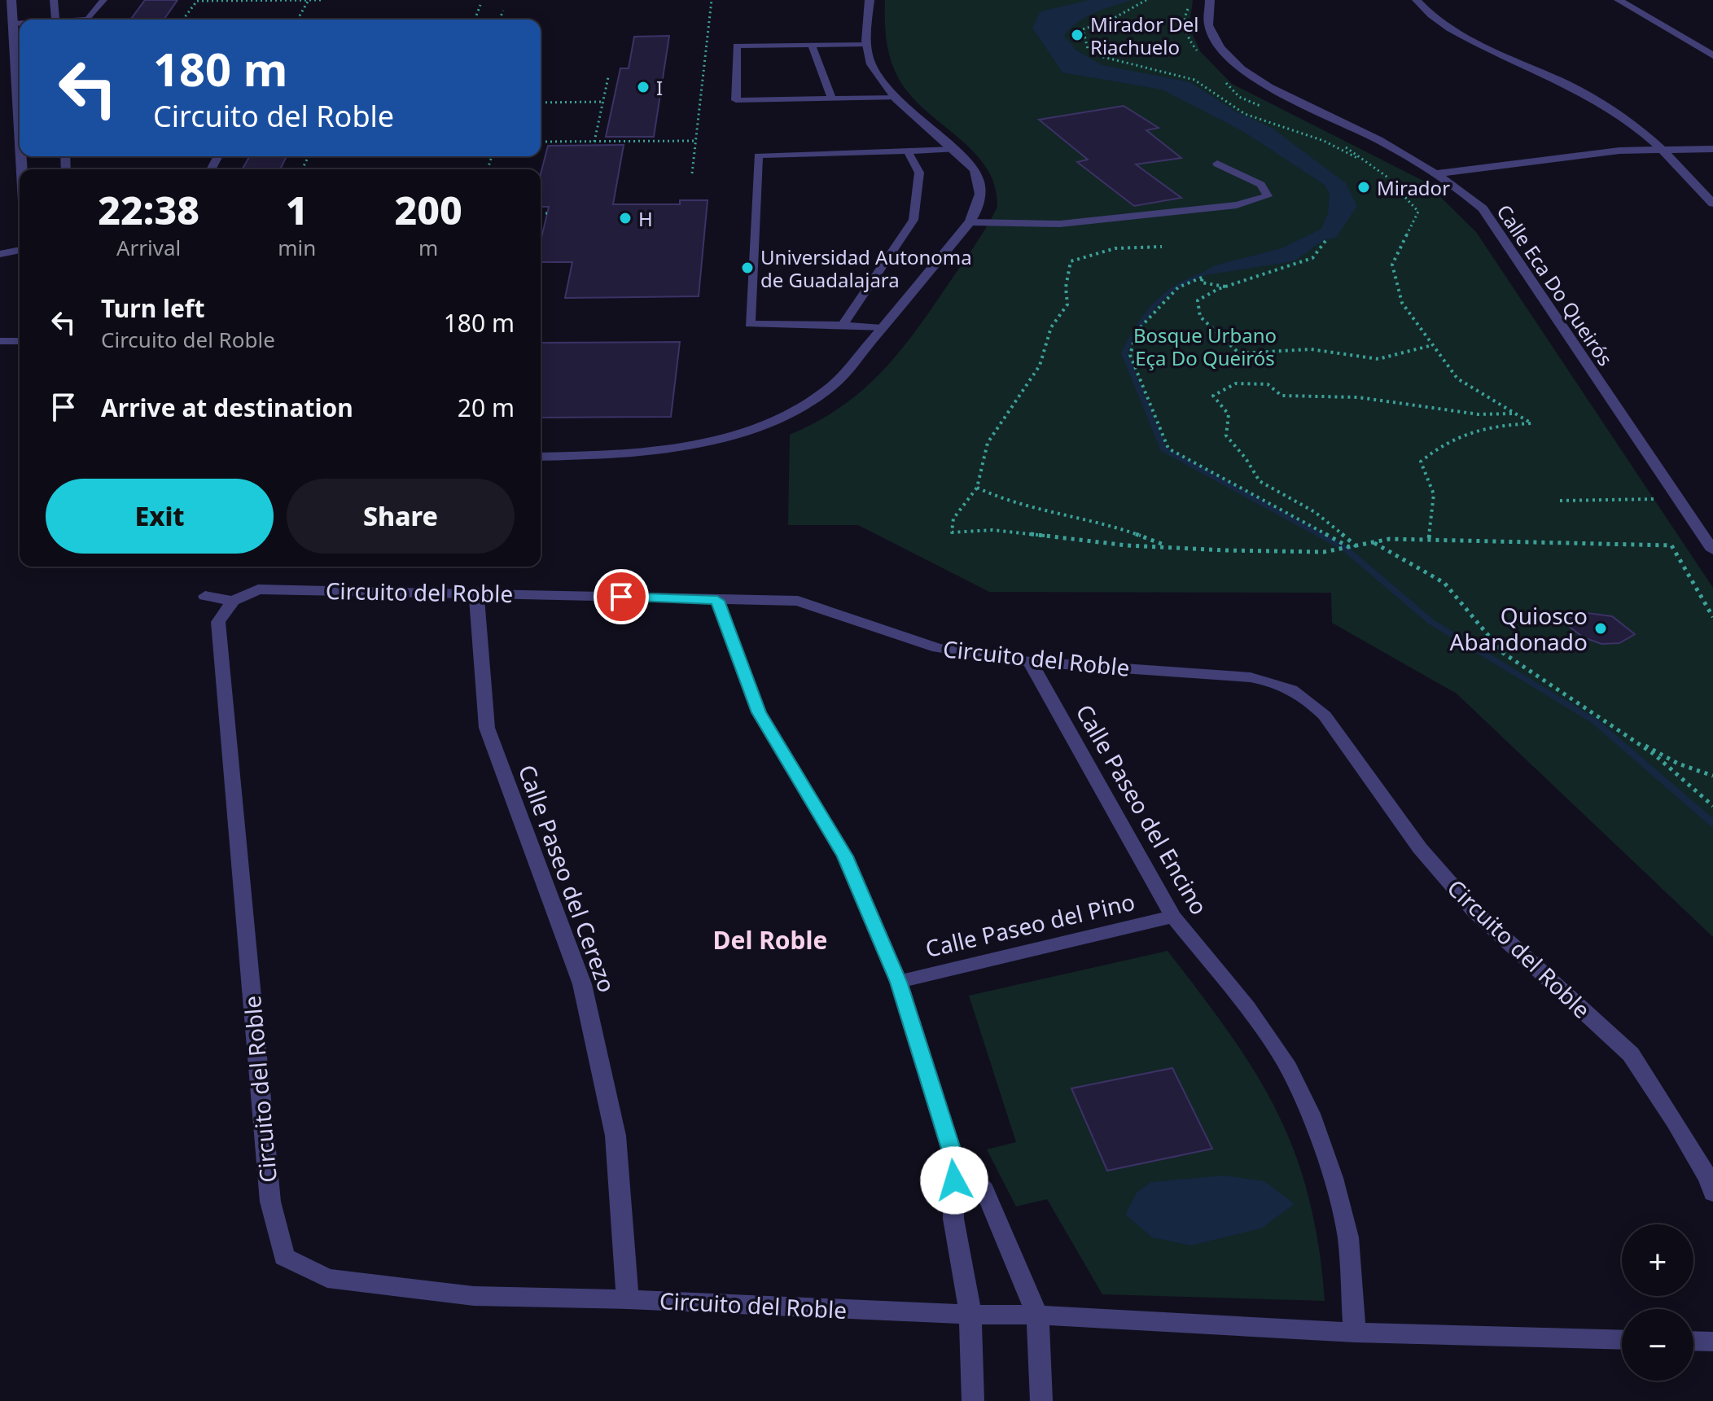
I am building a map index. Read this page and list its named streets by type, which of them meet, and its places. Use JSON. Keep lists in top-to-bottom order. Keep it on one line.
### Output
{"streets":{"street":["Calle Eca Do Queirós","Circuito del Roble","Calle Paseo del Encino","Calle Paseo del Cerezo","Calle Paseo del Pino"]},"crossings":[["Circuito del Roble","Calle Paseo del Encino"],["Circuito del Roble","Calle Paseo del Cerezo"],["Calle Paseo del Encino","Calle Paseo del Pino"]],"districts":["Del Roble"],"parks":["Bosque Urbano Eça Do Queirós"],"places":["Mirador Del Riachuelo","I","Mirador","H","Universidad Autonoma de Guadalajara","Quiosco Abandonado"],"page":{"turn":["180 m","Circuito del Roble"],"eta":["22:38","Arrival","1","min","200","m"],"list":[{"name":"Turn left","note":"Circuito del Roble","value":"180 m"},{"name":"Arrive at destination","value":"20 m"}],"buttons":["Exit","Share"],"map_buttons":["+","−"]}}
